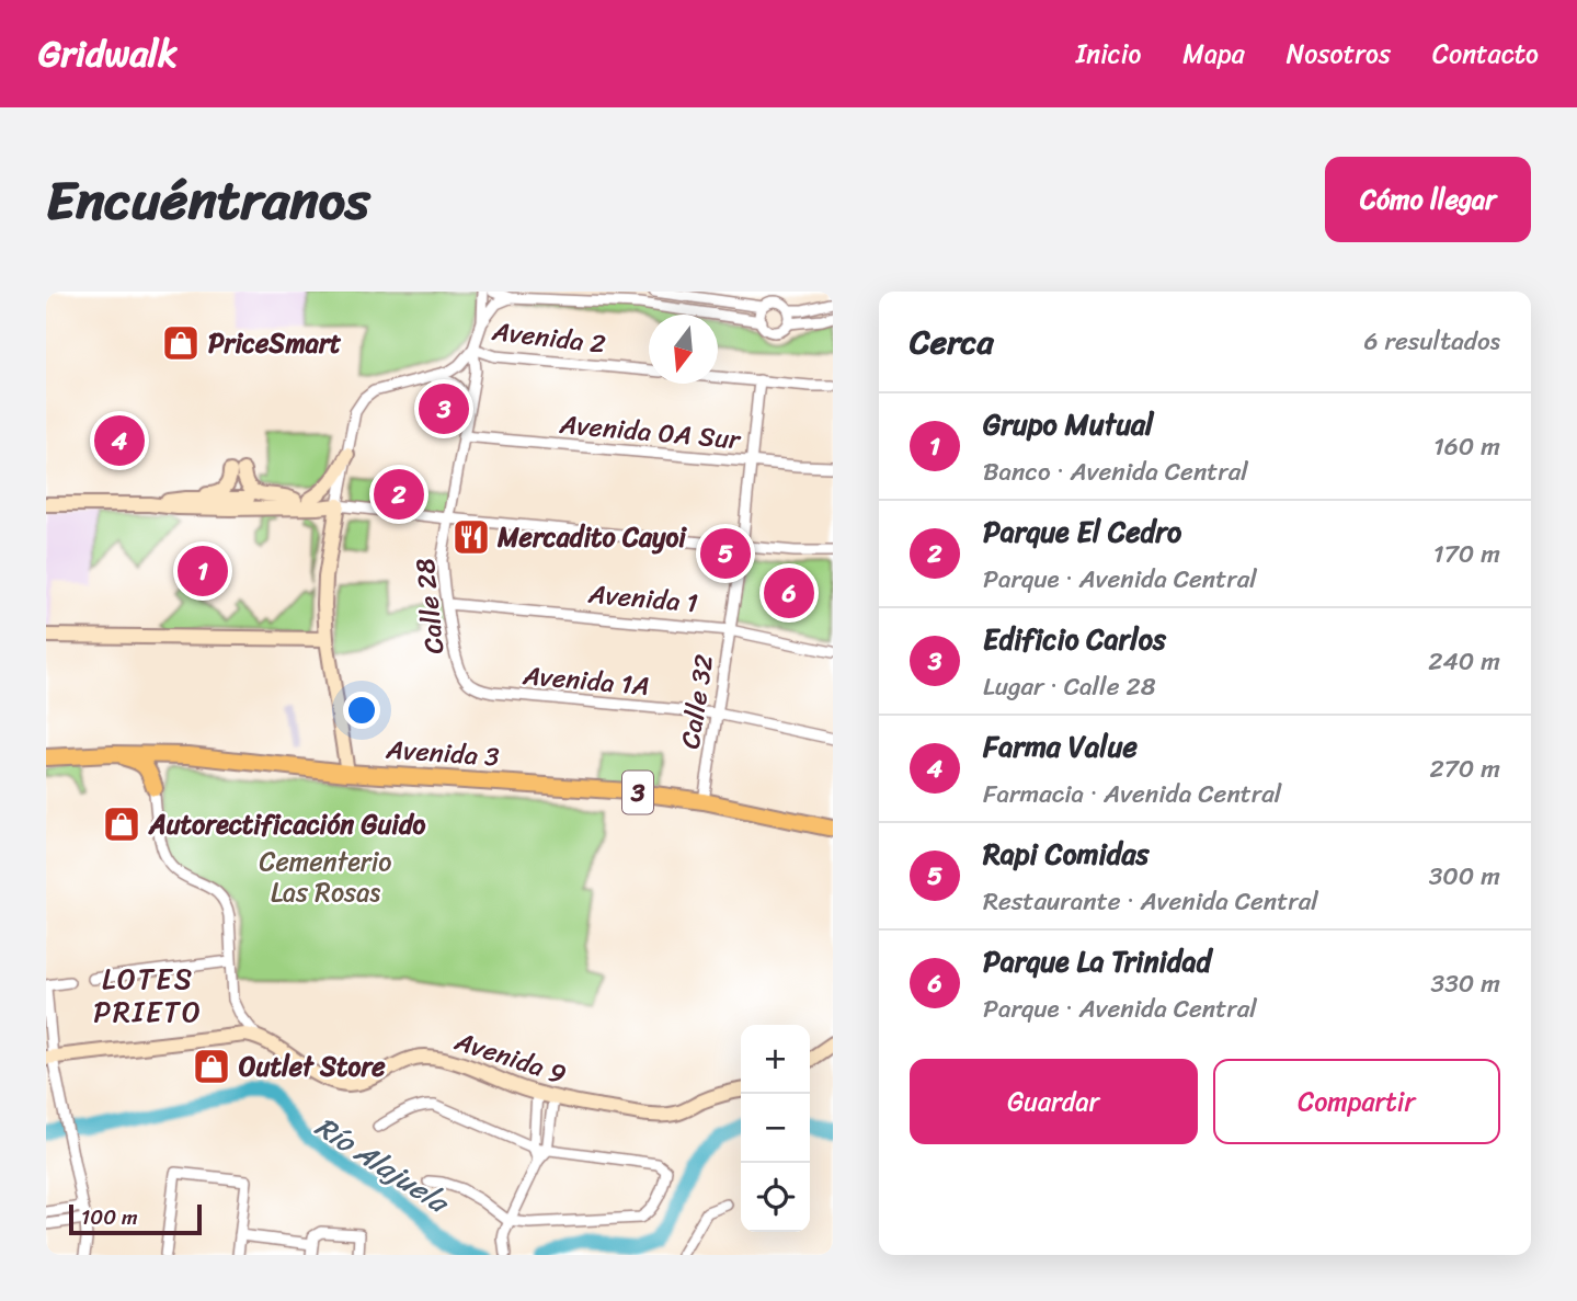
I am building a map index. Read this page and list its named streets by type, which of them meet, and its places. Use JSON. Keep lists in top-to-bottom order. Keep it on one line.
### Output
{"streets":{"main road":["Avenida 3","3"],"street":["Avenida 2","Avenida 0A Sur","Avenida 1","Calle 28","Avenida 1A","Calle 32","Avenida 9"]},"crossings":[["Avenida 2","Calle 28"],["Avenida 0A Sur","Calle 28"],["Avenida 0A Sur","Calle 32"],["Avenida 1","Calle 28"],["Avenida 1","Calle 32"],["Calle 28","Avenida 1A"],["Avenida 1A","Calle 32"],["Calle 32","Avenida 3"]],"districts":["LOTES PRIETO"],"water":["Río Alajuela"],"parks":["Cementerio Las Rosas"],"places":{"shop":["PriceSmart","Autorectificación Guido","Outlet Store"],"restaurant":["Mercadito Cayoi"]},"scale_bar":"100 m","north":"bottom","page":{"header":"Gridwalk","nav":["Inicio","Mapa","Nosotros","Contacto"],"title":"Encuéntranos","buttons":["Cómo llegar",["Guardar","Compartir"]],"heading":["Cerca","6 resultados"],"pins":["3","4","2","5","1","6"],"list":[{"mark":"1","name":"Grupo Mutual","note":"Banco · Avenida Central","value":"160 m"},{"mark":"2","name":"Parque El Cedro","note":"Parque · Avenida Central","value":"170 m"},{"mark":"3","name":"Edificio Carlos","note":"Lugar · Calle 28","value":"240 m"},{"mark":"4","name":"Farma Value","note":"Farmacia · Avenida Central","value":"270 m"},{"mark":"5","name":"Rapi Comidas","note":"Restaurante · Avenida Central","value":"300 m"},{"mark":"6","name":"Parque La Trinidad","note":"Parque · Avenida Central","value":"330 m"}],"map_buttons":["+","−"],"scale":"100 m"}}
